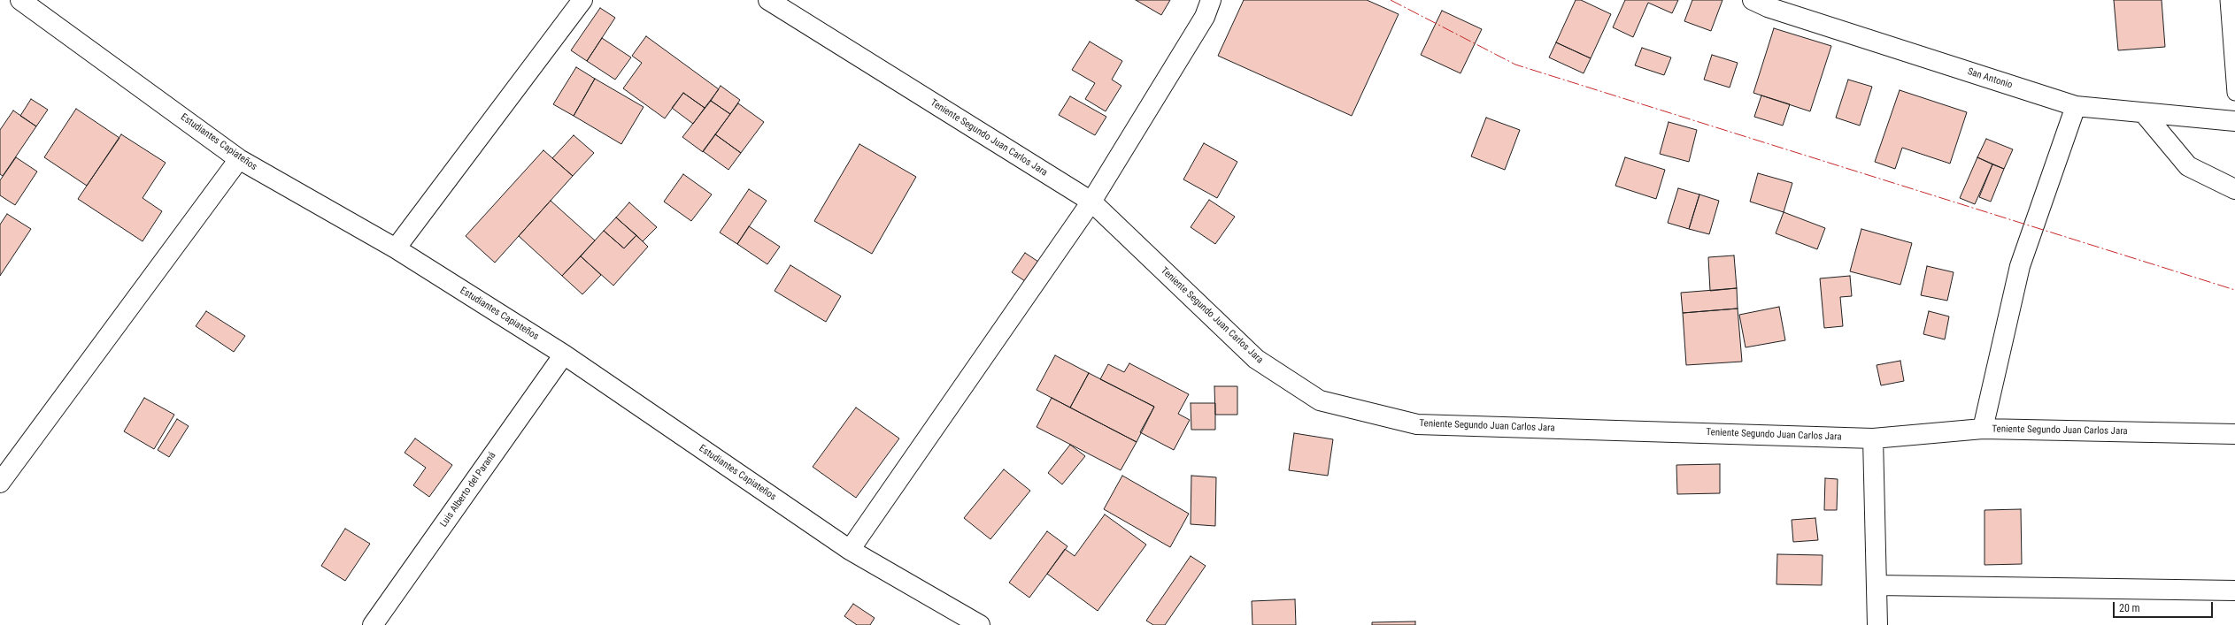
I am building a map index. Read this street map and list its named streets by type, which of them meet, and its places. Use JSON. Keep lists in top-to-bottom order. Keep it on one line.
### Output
{"streets":{"street":["San Antonio","Teniente Segundo Juan Carlos Jara","Estudiantes Capiateños","Luis Alberto del Paraná"]},"crossings":[["Estudiantes Capiateños","Luis Alberto del Paraná"]],"scale_bar":"20 m"}
